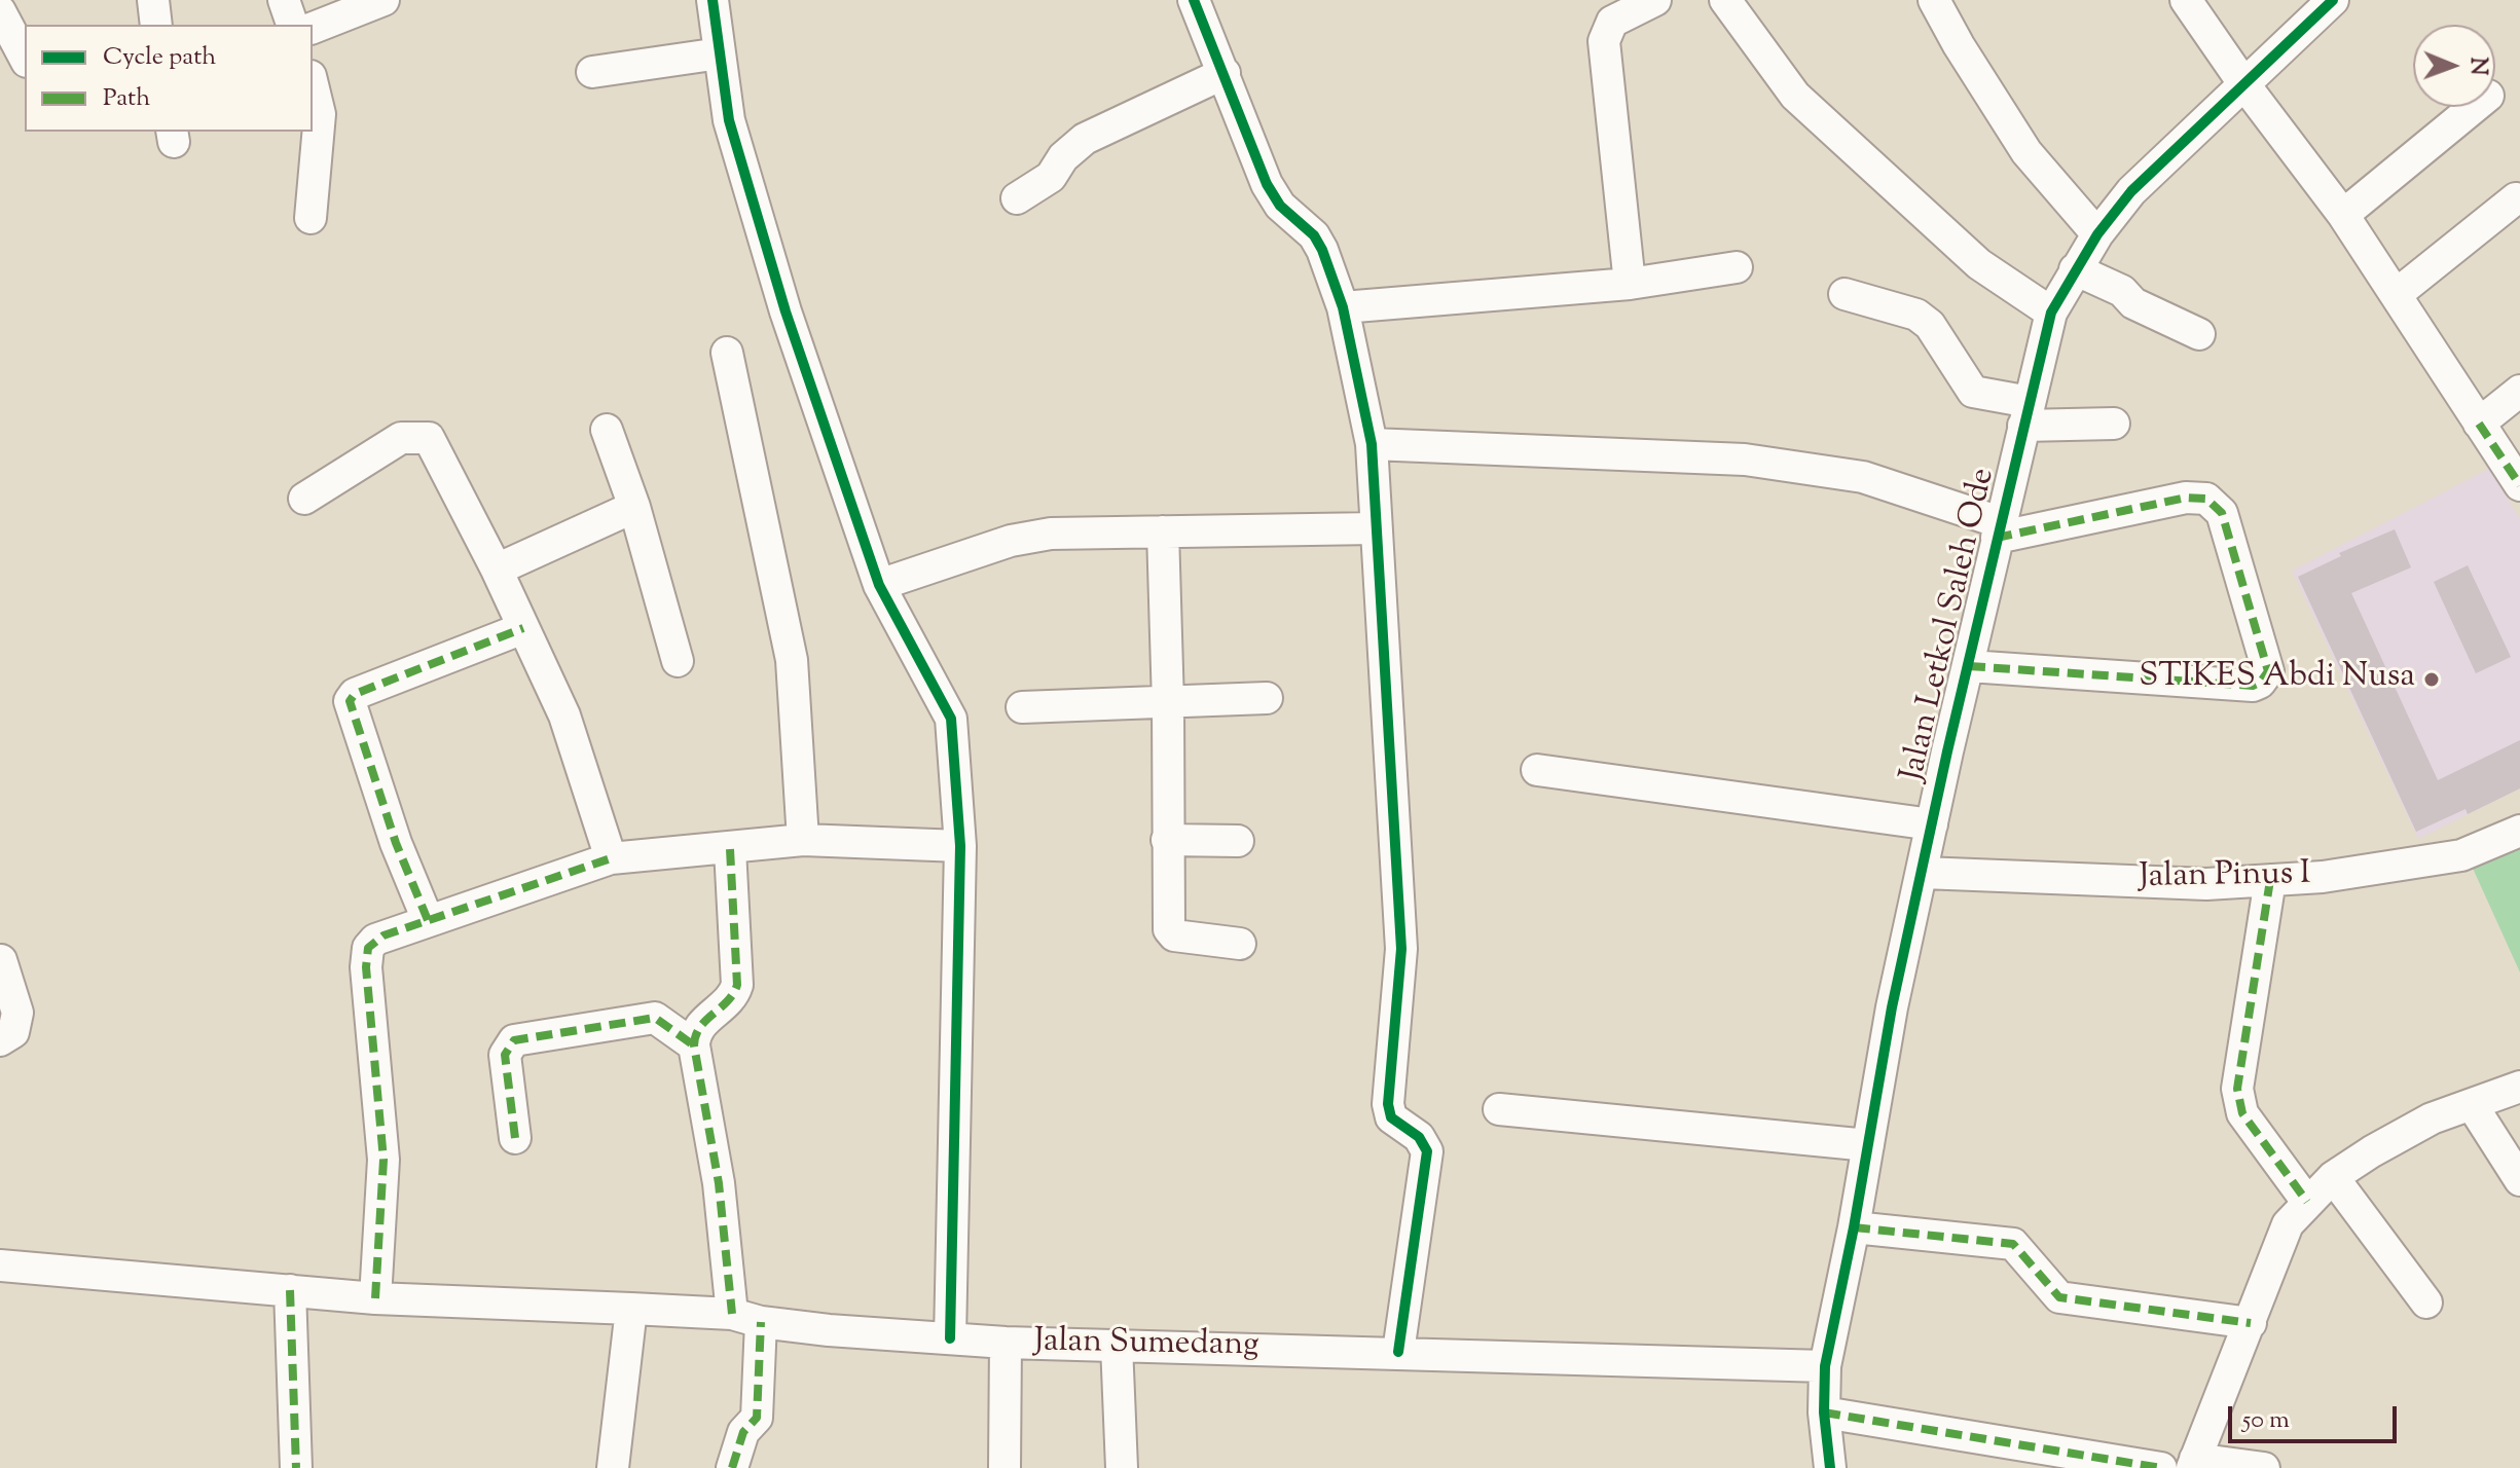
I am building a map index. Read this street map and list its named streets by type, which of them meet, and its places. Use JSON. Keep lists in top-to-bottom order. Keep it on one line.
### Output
{"streets":{"street":["Jalan Letkol Saleh Ode","Jalan Pinus I","Jalan Sumedang"]},"crossings":[["Jalan Letkol Saleh Ode","Jalan Pinus I"],["Jalan Letkol Saleh Ode","Jalan Sumedang"]],"places":["STIKES Abdi Nusa"],"legend":["Cycle path","Path"],"scale_bar":"50 m","north":"right"}
